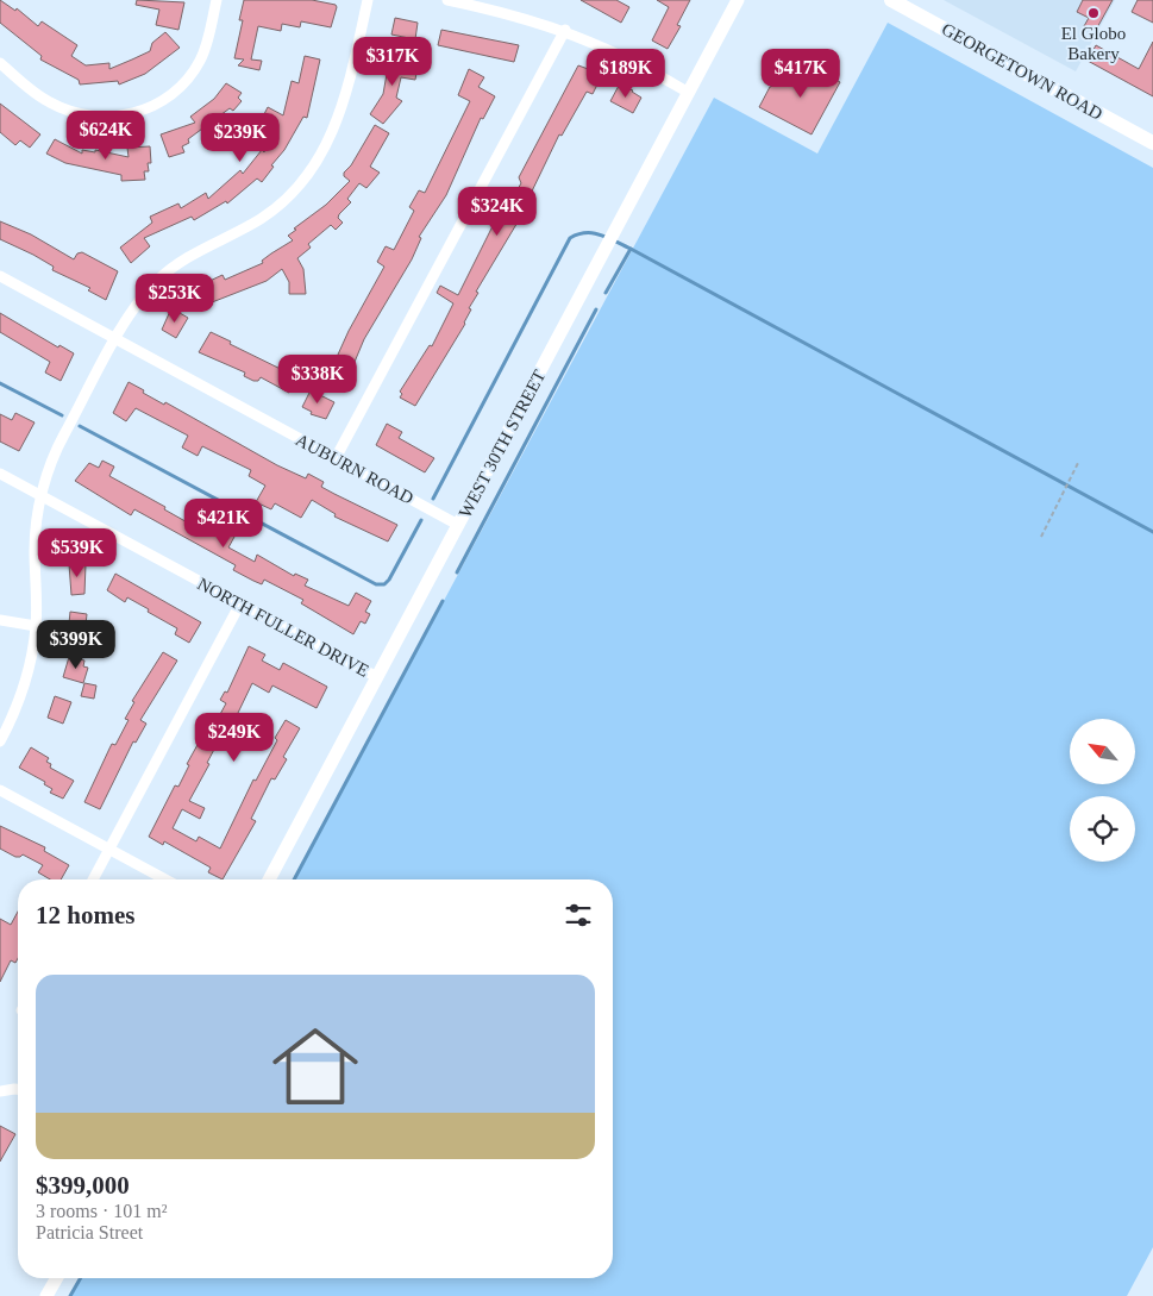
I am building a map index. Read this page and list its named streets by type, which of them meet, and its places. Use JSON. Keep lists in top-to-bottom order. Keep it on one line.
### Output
{"streets":{"main road":["GEORGETOWN ROAD"],"street":["WEST 30TH STREET","AUBURN ROAD","NORTH FULLER DRIVE"]},"crossings":[["WEST 30TH STREET","AUBURN ROAD"],["WEST 30TH STREET","NORTH FULLER DRIVE"]],"places":["El Globo Bakery"],"north":"top left","page":{"price":["$317K","$189K","$417K","$624K","$239K","$324K","$253K","$338K","$421K","$539K","$399K","$249K"],"heading":"12 homes","list":[{"name":"$399,000","note":"3 rooms · 101 m² · Patricia Street"}]}}
